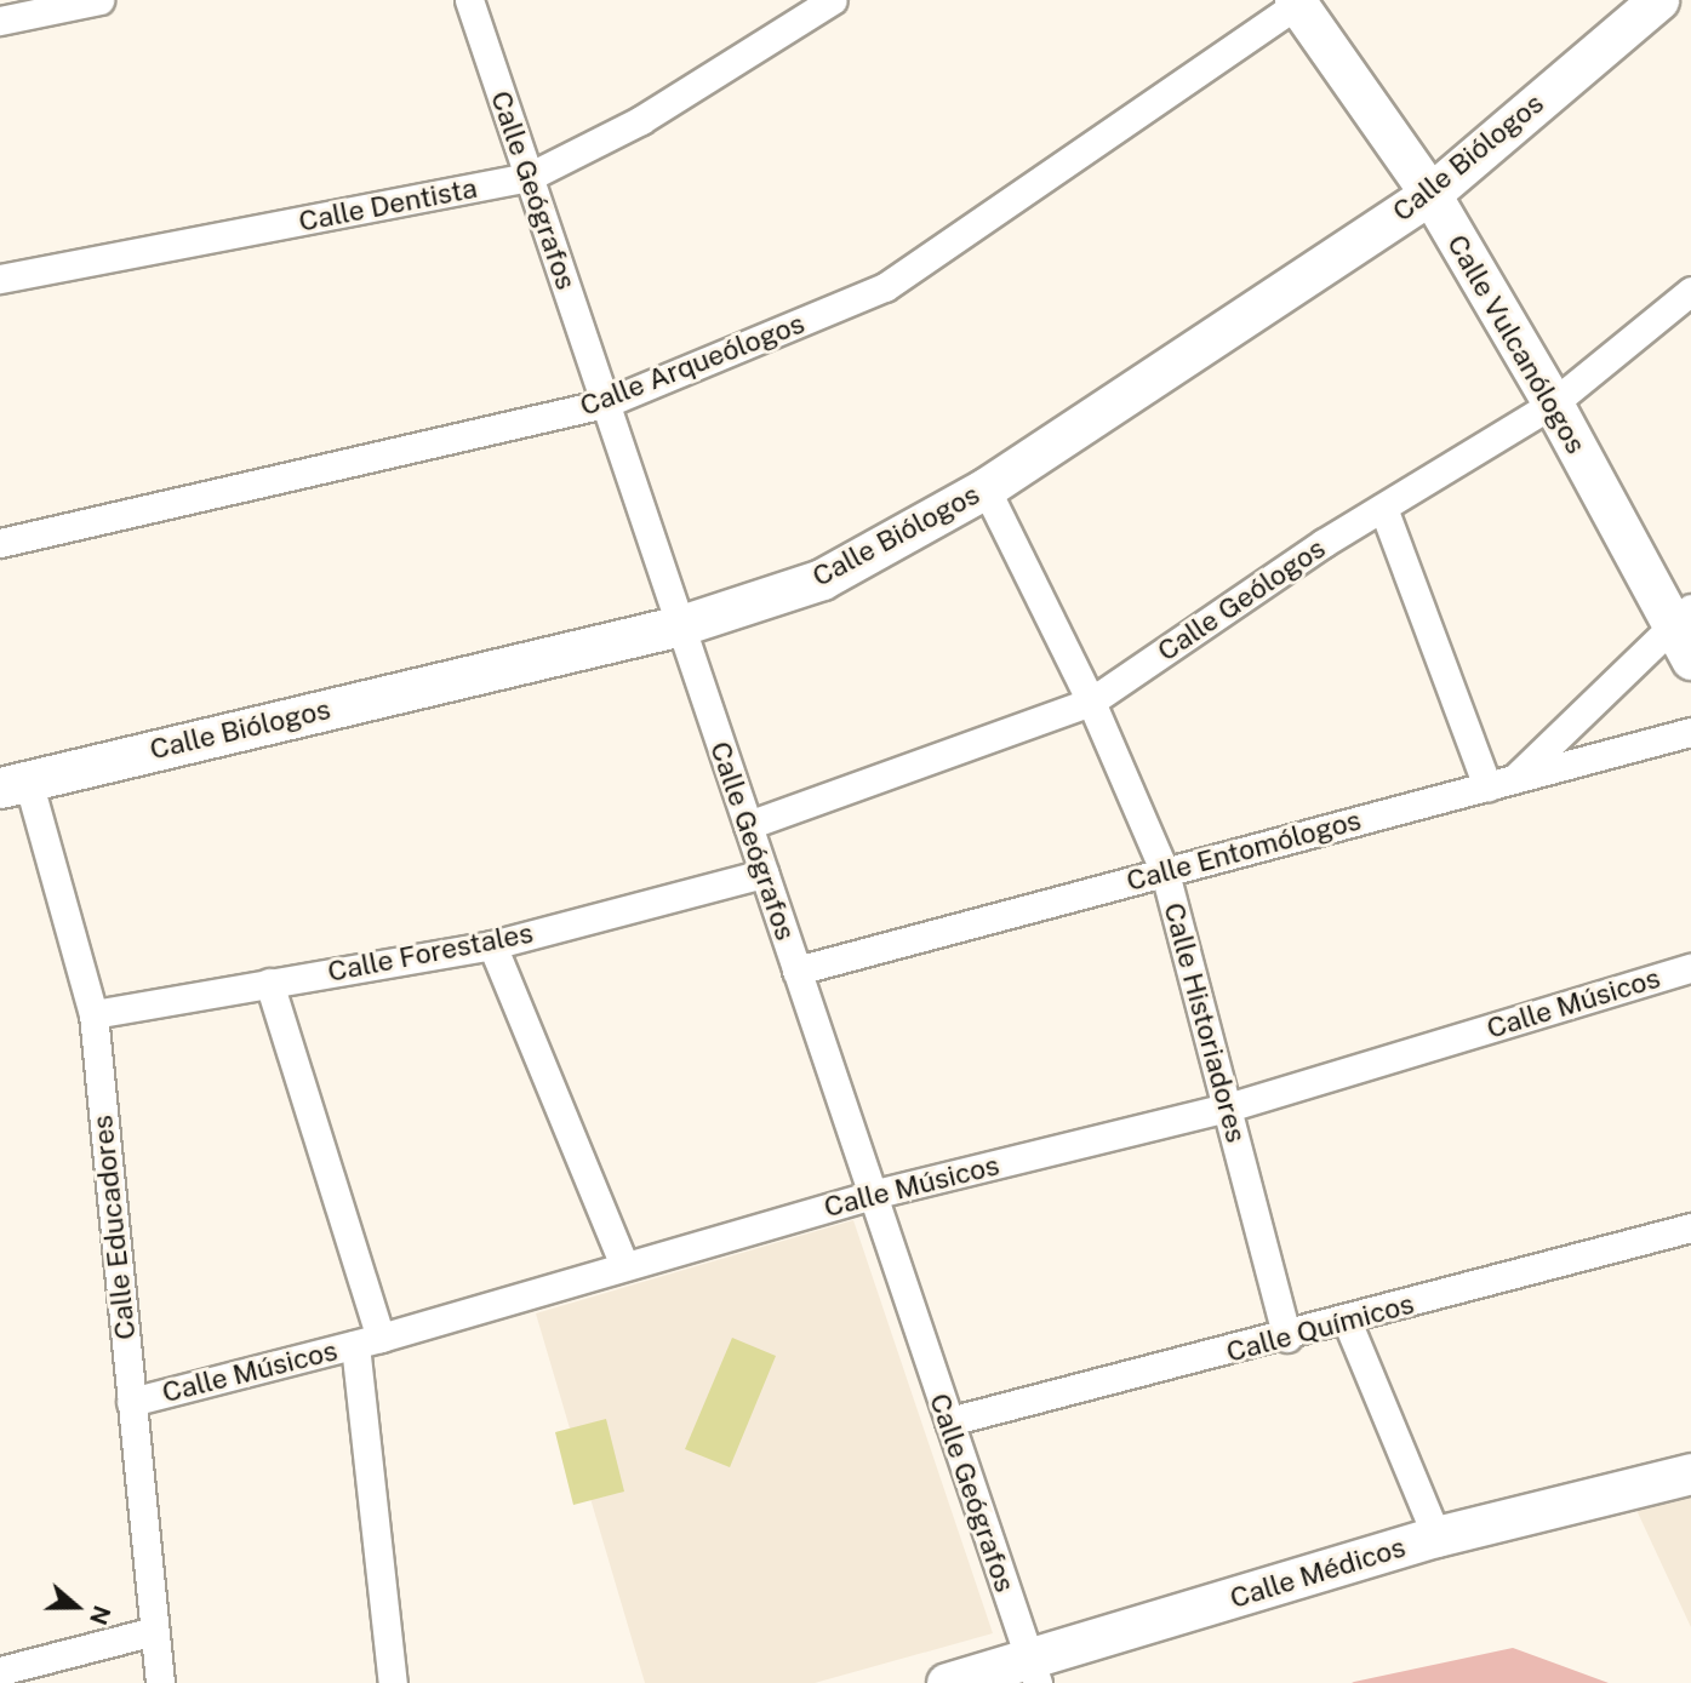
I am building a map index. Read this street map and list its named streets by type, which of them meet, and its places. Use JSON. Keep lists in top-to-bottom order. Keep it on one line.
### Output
{"streets":{"street":["Calle Biólogos","Calle Geógrafos","Calle Dentista","Calle Vulcanólogos","Calle Arqueólogos","Calle Geólogos","Calle Entomólogos","Calle Forestales","Calle Músicos","Calle Historiadores","Calle Educadores","Calle Químicos","Calle Médicos"]},"crossings":[["Calle Biólogos","Calle Geógrafos"],["Calle Biólogos","Calle Vulcanólogos"],["Calle Biólogos","Calle Historiadores"],["Calle Biólogos","Calle Educadores"],["Calle Geógrafos","Calle Dentista"],["Calle Geógrafos","Calle Arqueólogos"],["Calle Geógrafos","Calle Geólogos"],["Calle Geógrafos","Calle Entomólogos"],["Calle Geógrafos","Calle Forestales"],["Calle Geógrafos","Calle Músicos"],["Calle Geógrafos","Calle Químicos"],["Calle Geógrafos","Calle Médicos"],["Calle Vulcanólogos","Calle Arqueólogos"],["Calle Vulcanólogos","Calle Geólogos"],["Calle Geólogos","Calle Historiadores"],["Calle Entomólogos","Calle Historiadores"],["Calle Forestales","Calle Educadores"],["Calle Músicos","Calle Historiadores"],["Calle Músicos","Calle Educadores"],["Calle Historiadores","Calle Químicos"]],"north":"right"}
